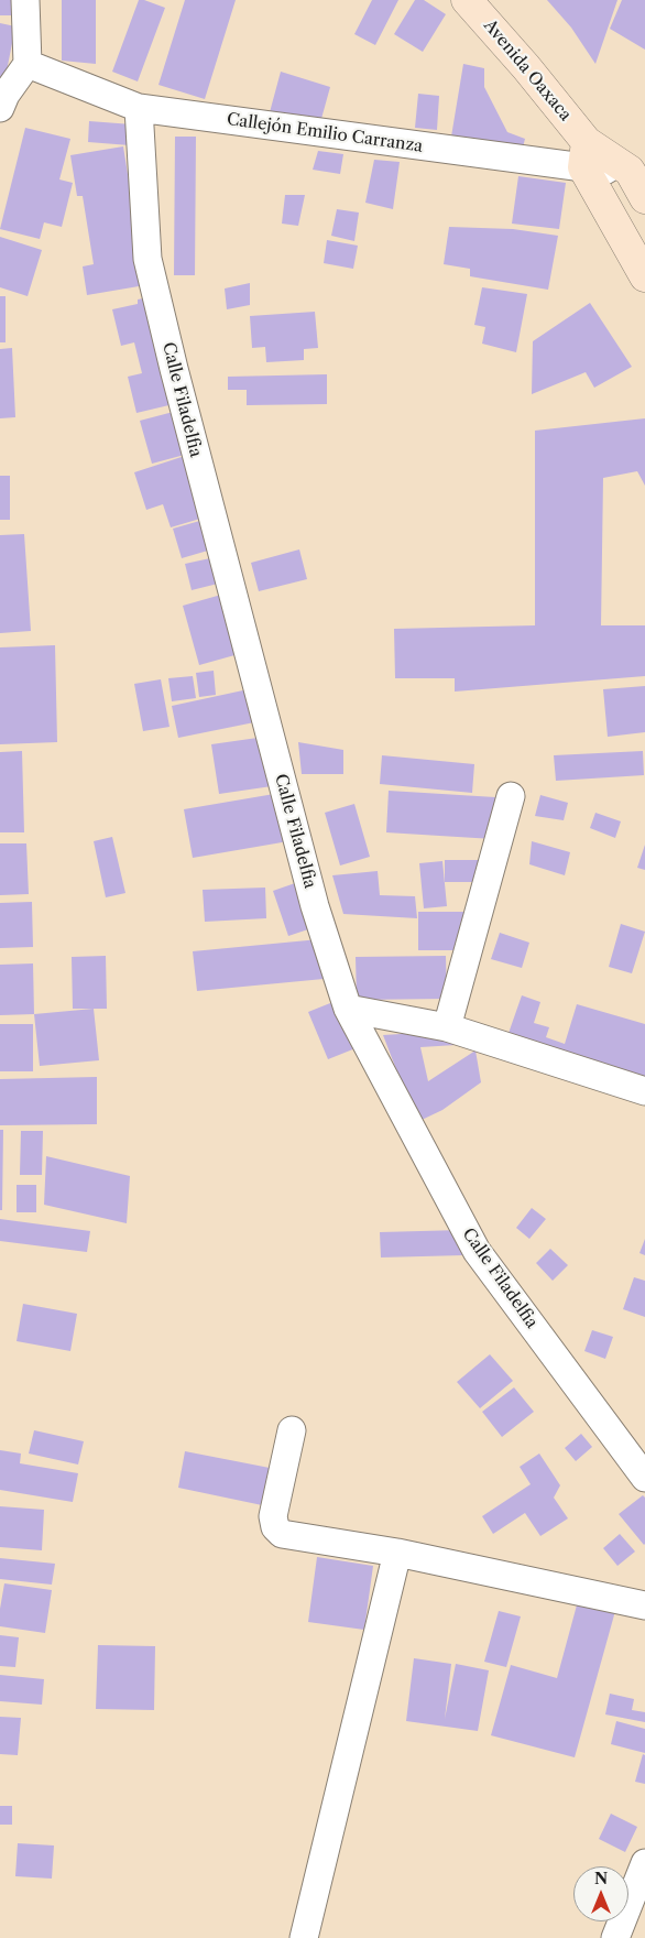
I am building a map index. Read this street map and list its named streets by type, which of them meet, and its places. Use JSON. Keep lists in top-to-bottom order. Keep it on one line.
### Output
{"streets":{"street":["Avenida Oaxaca","Callejón Emilio Carranza","Calle Filadelfia"]},"crossings":[["Avenida Oaxaca","Callejón Emilio Carranza"],["Callejón Emilio Carranza","Calle Filadelfia"]],"north":"top"}
